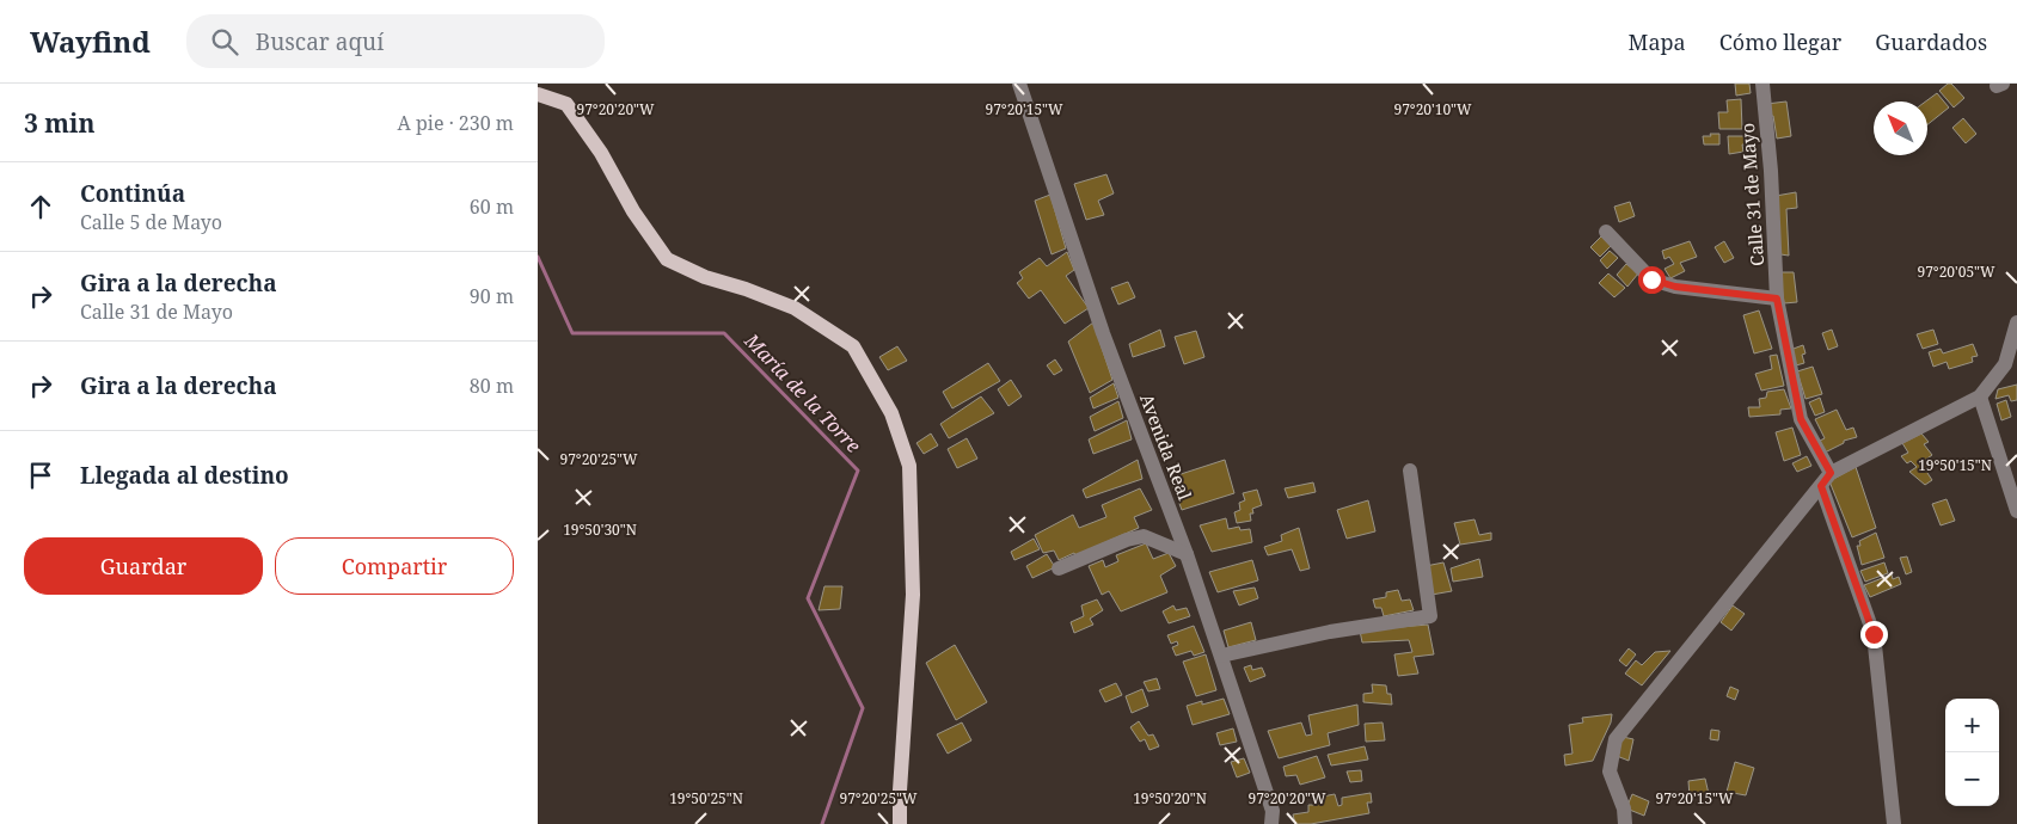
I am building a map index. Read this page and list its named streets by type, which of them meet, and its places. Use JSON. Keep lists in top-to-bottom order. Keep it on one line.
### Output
{"streets":{"street":["Calle 31 de Mayo","Avenida Real"]},"water":["María de la Torre"],"north":"top left","page":{"header":"Wayfind","search":"Buscar aquí","nav":["Mapa","Cómo llegar","Guardados"],"heading":["3 min","A pie · 230 m"],"list":[["Continúa","Calle 5 de Mayo","60 m"],["Gira a la derecha","Calle 31 de Mayo","90 m"],["Gira a la derecha","80 m"],"Llegada al destino"],"buttons":["Guardar","Compartir"],"map_buttons":["+","−"]},"coordinates":["97°20'20\"W","97°20'15\"W","97°20'10\"W","97°20'05\"W","97°20'25\"W","19°50'15\"N","19°50'30\"N","19°50'25\"N","19°50'20\"N"]}
